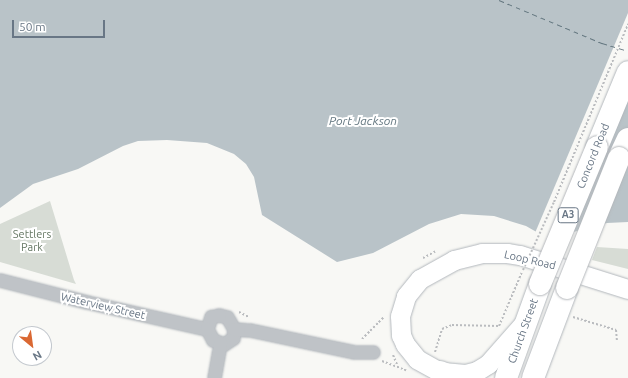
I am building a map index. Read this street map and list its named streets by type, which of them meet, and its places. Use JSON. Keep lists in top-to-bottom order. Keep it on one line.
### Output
{"streets":{"highway":["Concord Road","A3","Church Street"],"main road":["Loop Road"],"street":["Waterview Street"]},"crossings":[["Concord Road","Church Street"]],"water":["Port Jackson"],"parks":["Settlers Park"],"scale_bar":"50 m","north":"bottom right"}
